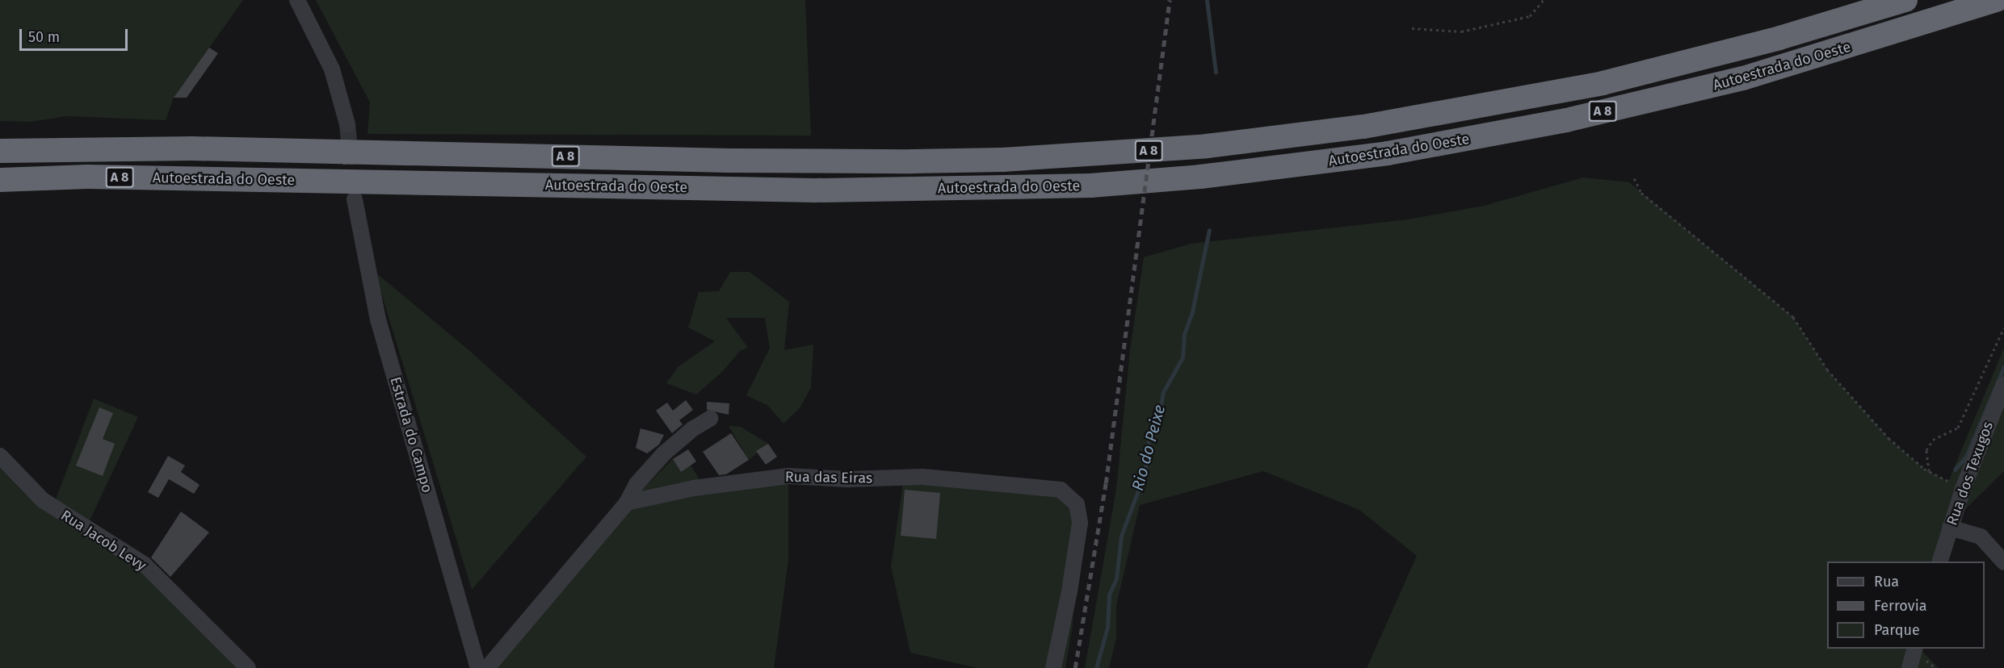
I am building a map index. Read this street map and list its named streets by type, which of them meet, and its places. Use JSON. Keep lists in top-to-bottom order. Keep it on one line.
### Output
{"streets":{"highway":["Autoestrada do Oeste","A 8"],"street":["Estrada do Campo","Rua dos Texugos","Rua das Eiras","Rua Jacob Levy"]},"water":["Rio do Peixe"],"legend":["Rua","Ferrovia","Parque"],"scale_bar":"50 m"}
